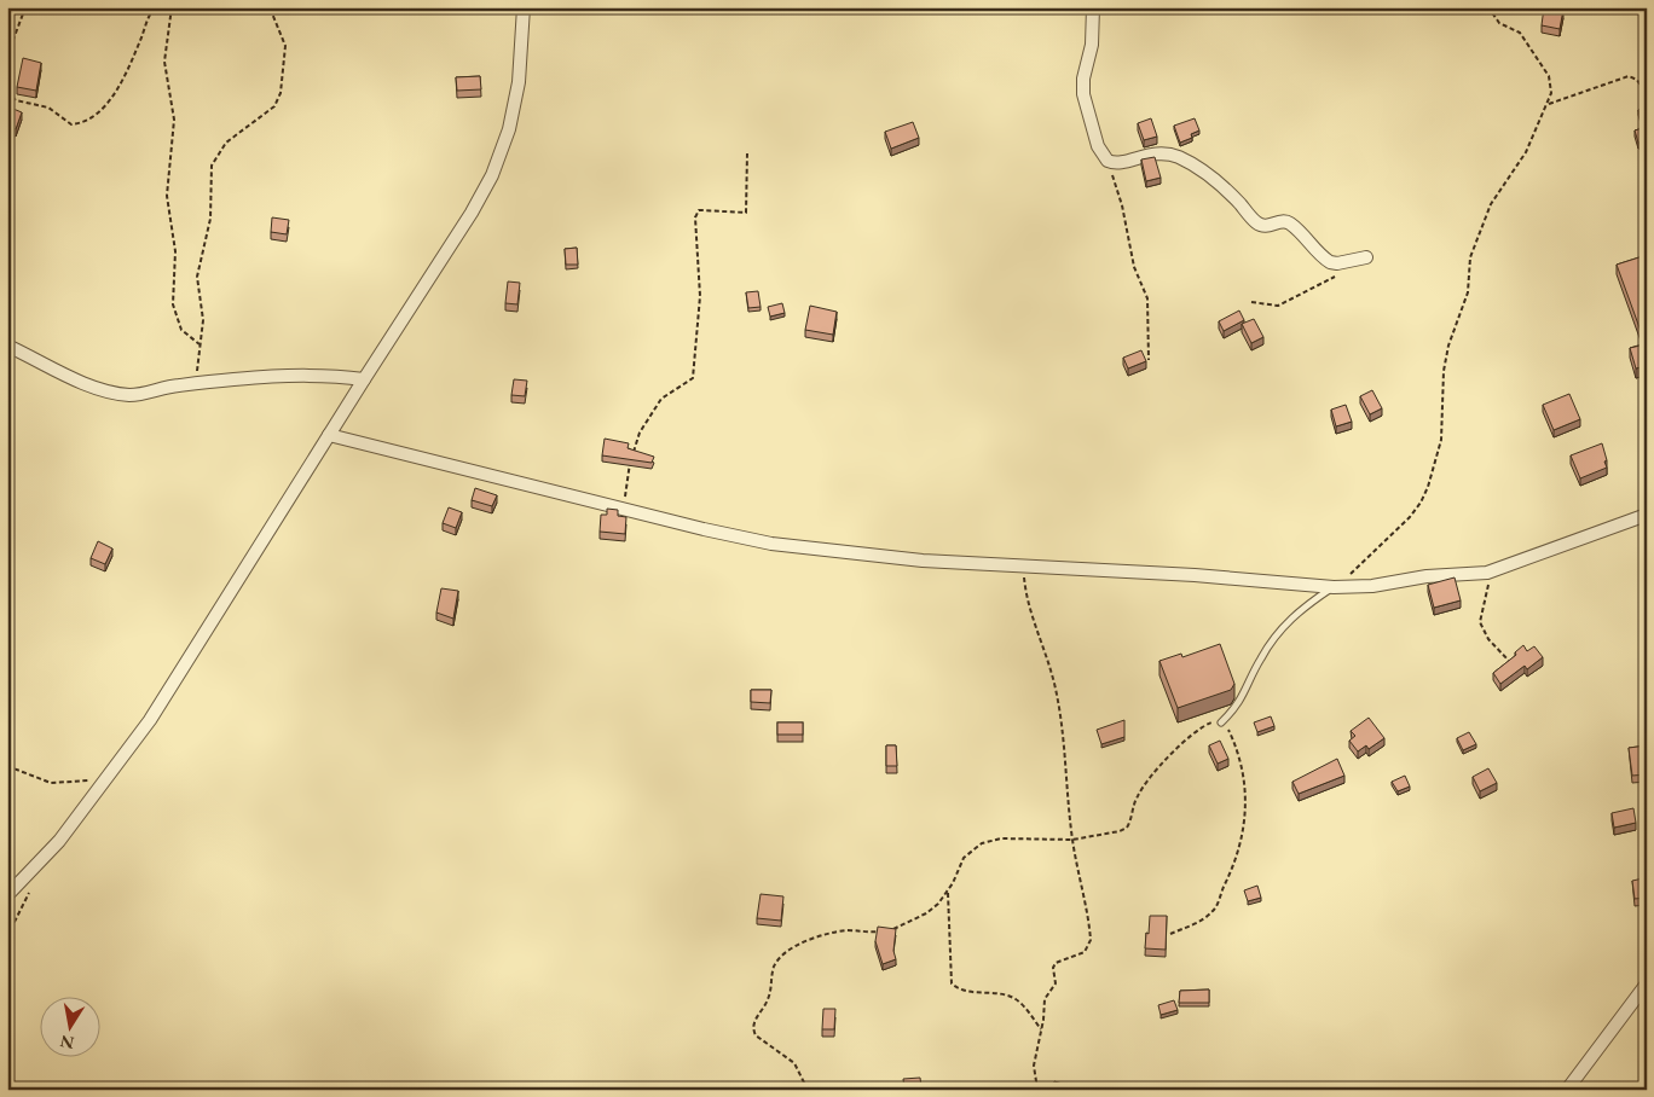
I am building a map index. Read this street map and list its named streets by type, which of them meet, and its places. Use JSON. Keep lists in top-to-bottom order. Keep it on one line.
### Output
{"north":"bottom"}
